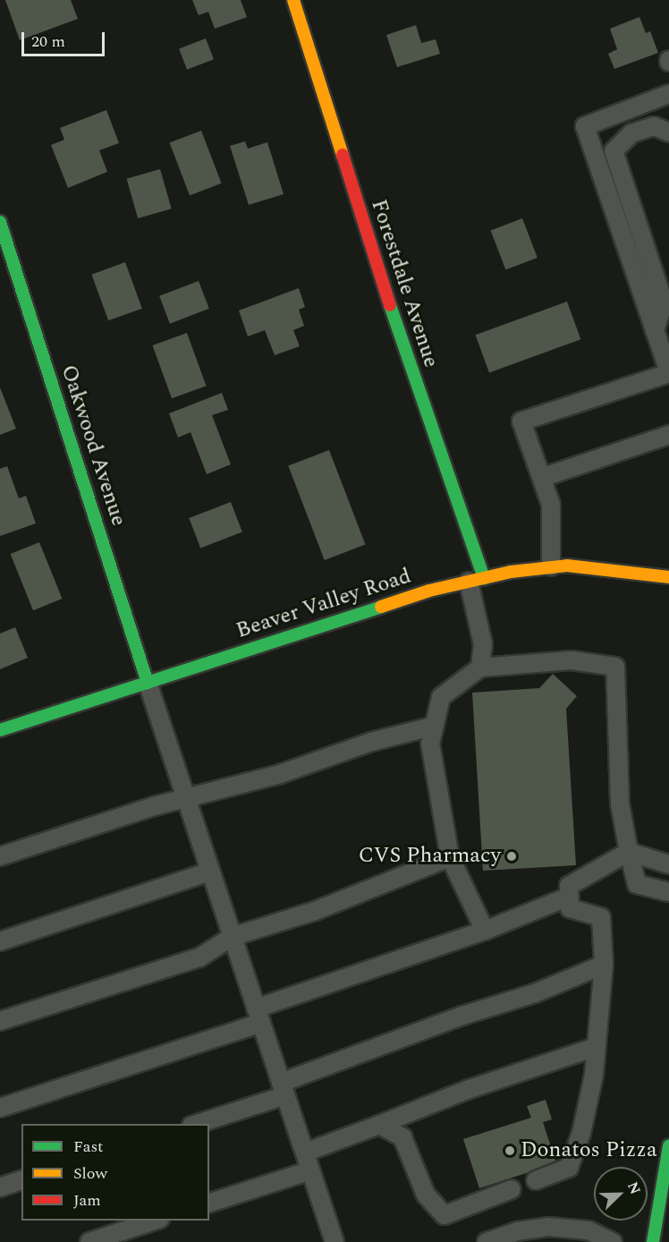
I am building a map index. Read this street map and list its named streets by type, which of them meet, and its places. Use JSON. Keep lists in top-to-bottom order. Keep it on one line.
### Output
{"streets":{"street":["Forestdale Avenue","Oakwood Avenue","Beaver Valley Road"]},"crossings":[["Forestdale Avenue","Beaver Valley Road"],["Oakwood Avenue","Beaver Valley Road"]],"places":["CVS Pharmacy","Donatos Pizza"],"legend":["Fast","Slow","Jam"],"scale_bar":"20 m","north":"top right"}
